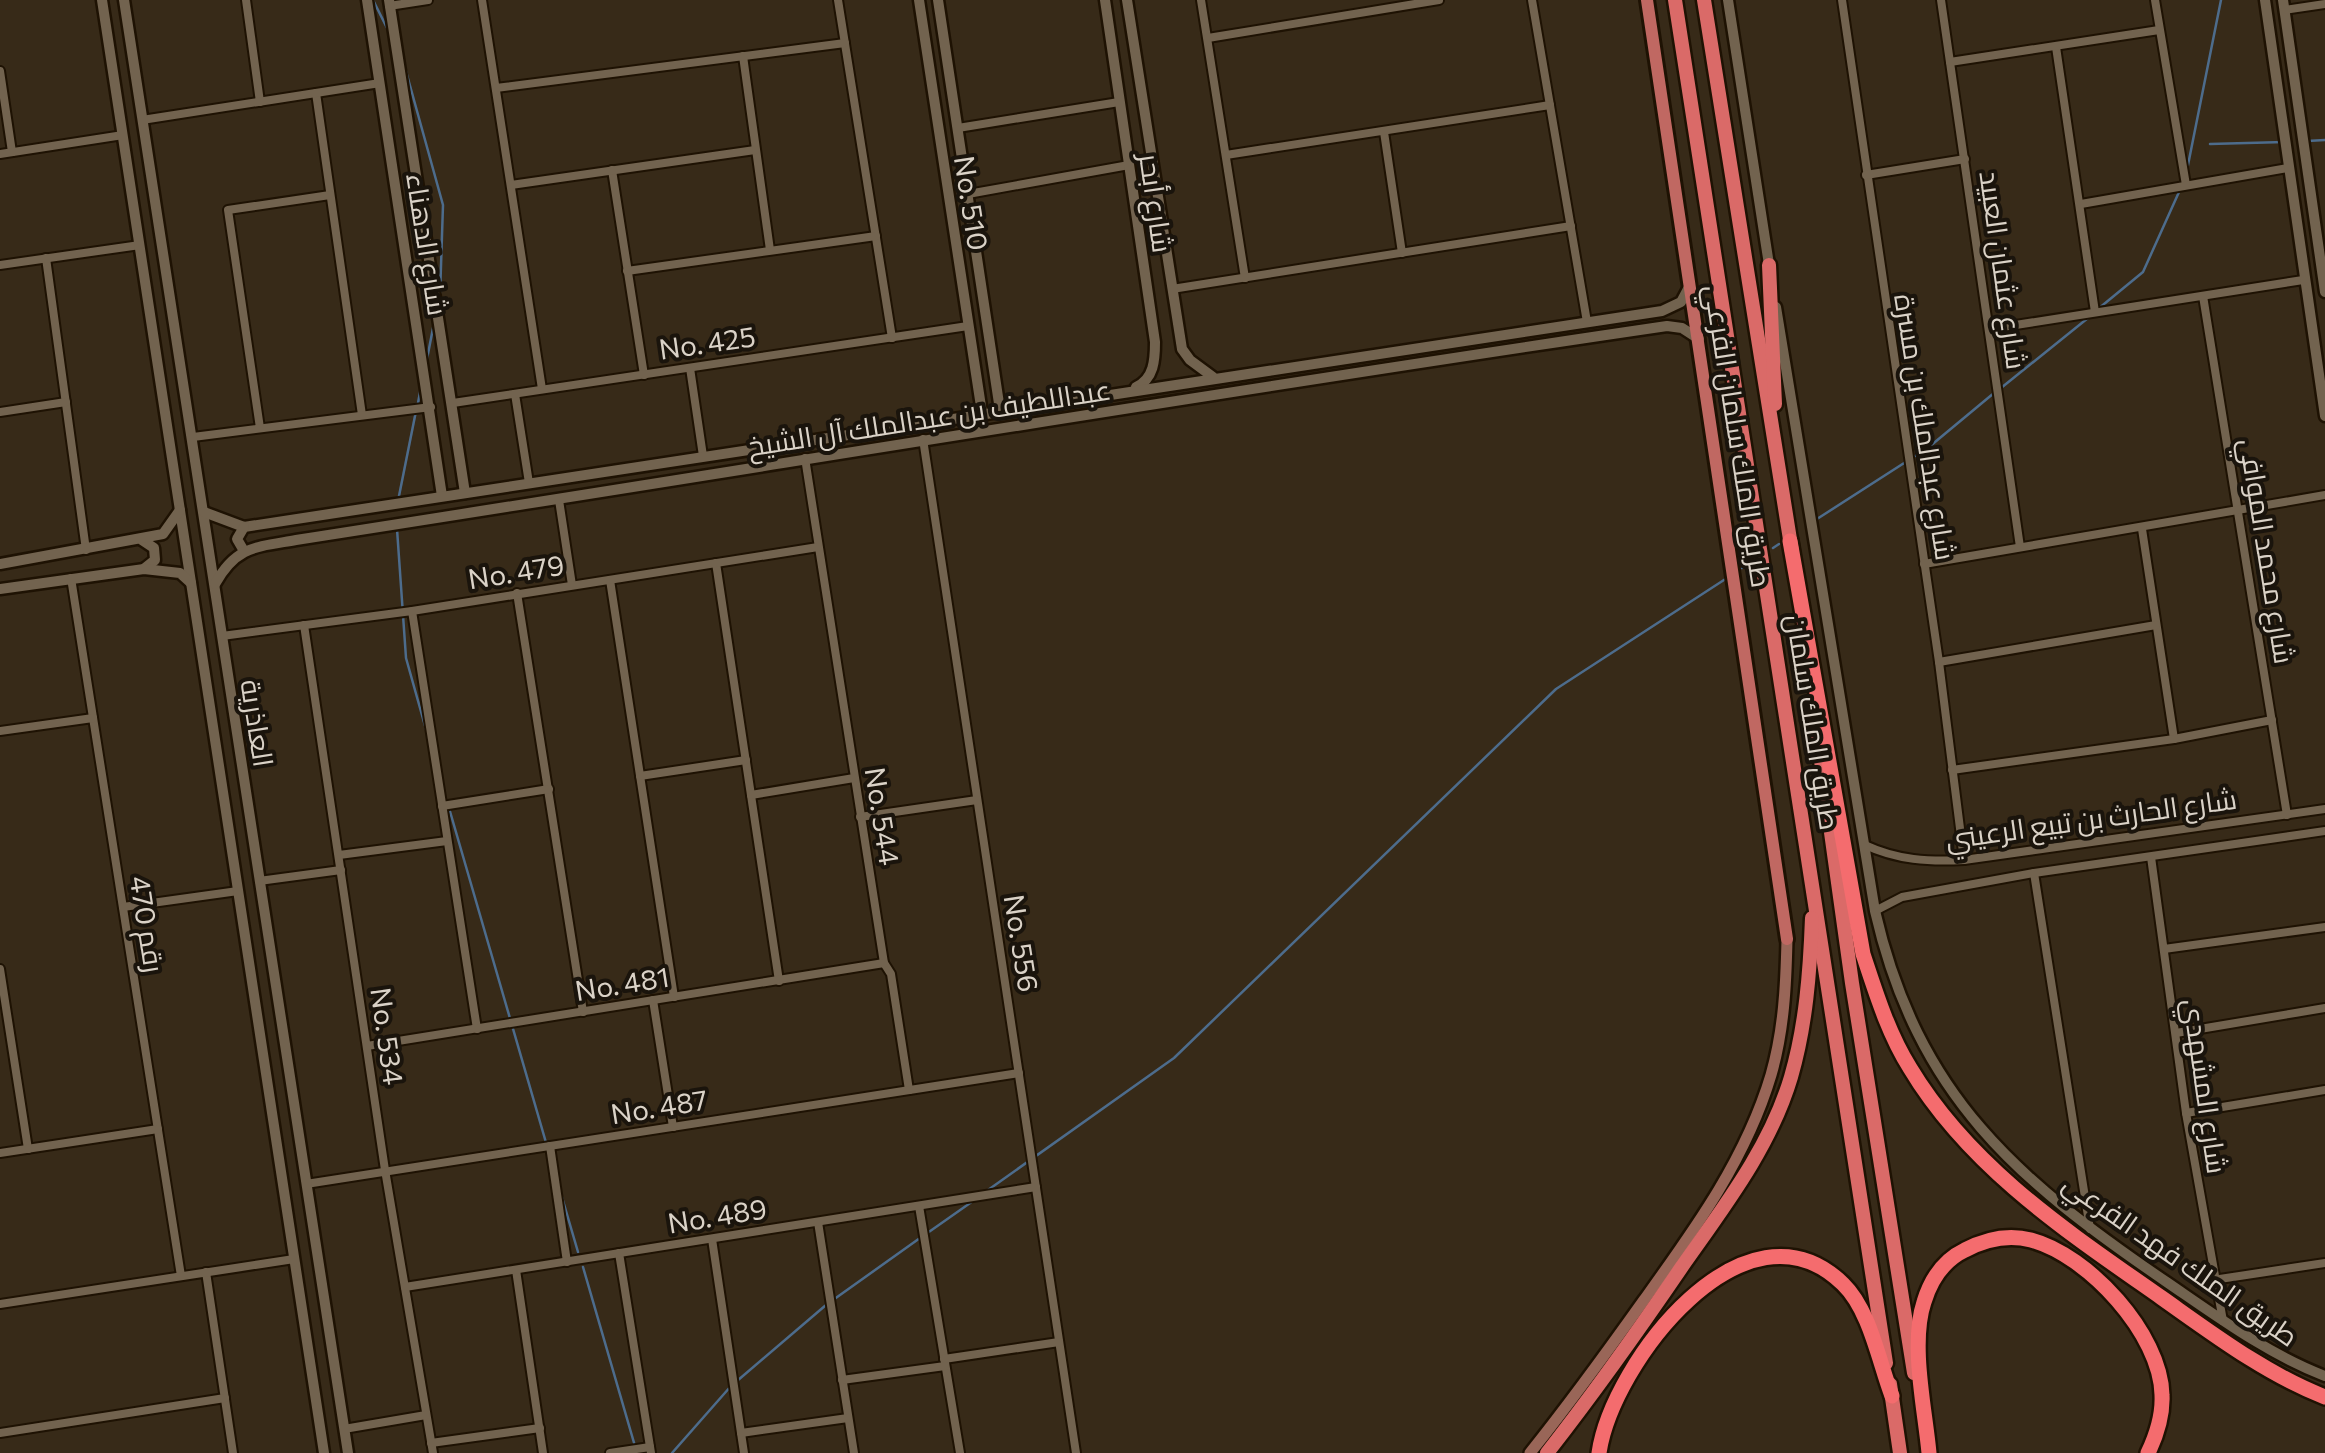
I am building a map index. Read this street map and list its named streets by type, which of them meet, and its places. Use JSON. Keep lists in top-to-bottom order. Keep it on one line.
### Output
{"streets":{"highway":["طريق الملك سلمان"],"main road":["طريق الملك سلمان الفرعي"],"street":["No. 510","شارع أبحر","شارع الدهناء","شارع عثمان العبيد","No. 425","عبداللطيف بن عبدالملك آل الشيخ","شارع عبدالملك بن مسرة","شارع محمد الموافي","No. 479","العاذرية","No. 544","شارع الحارث بن تبيع الرعيني","رقم 470","No. 556","No. 481","No. 534","شارع المشهدي","No. 487","No. 489","طريق الملك فهد الفرعي"]},"crossings":[["No. 510","No. 425"],["No. 510","عبداللطيف بن عبدالملك آل الشيخ"],["شارع أبحر","عبداللطيف بن عبدالملك آل الشيخ"],["شارع الدهناء","No. 425"],["شارع الدهناء","عبداللطيف بن عبدالملك آل الشيخ"],["عبداللطيف بن عبدالملك آل الشيخ","No. 544"],["عبداللطيف بن عبدالملك آل الشيخ","No. 556"],["شارع عبدالملك بن مسرة","شارع الحارث بن تبيع الرعيني"],["طريق الملك سلمان الفرعي","شارع الحارث بن تبيع الرعيني"],["طريق الملك سلمان الفرعي","طريق الملك فهد الفرعي"],["شارع محمد الموافي","شارع الحارث بن تبيع الرعيني"],["No. 479","العاذرية"],["No. 479","No. 544"],["No. 479","No. 534"],["العاذرية","No. 487"],["No. 544","No. 481"],["No. 544","No. 487"],["شارع الحارث بن تبيع الرعيني","شارع المشهدي"],["شارع الحارث بن تبيع الرعيني","طريق الملك فهد الفرعي"],["No. 556","No. 487"],["No. 556","No. 489"],["No. 481","No. 534"],["No. 534","No. 487"],["No. 534","No. 489"],["شارع المشهدي","طريق الملك فهد الفرعي"]]}
